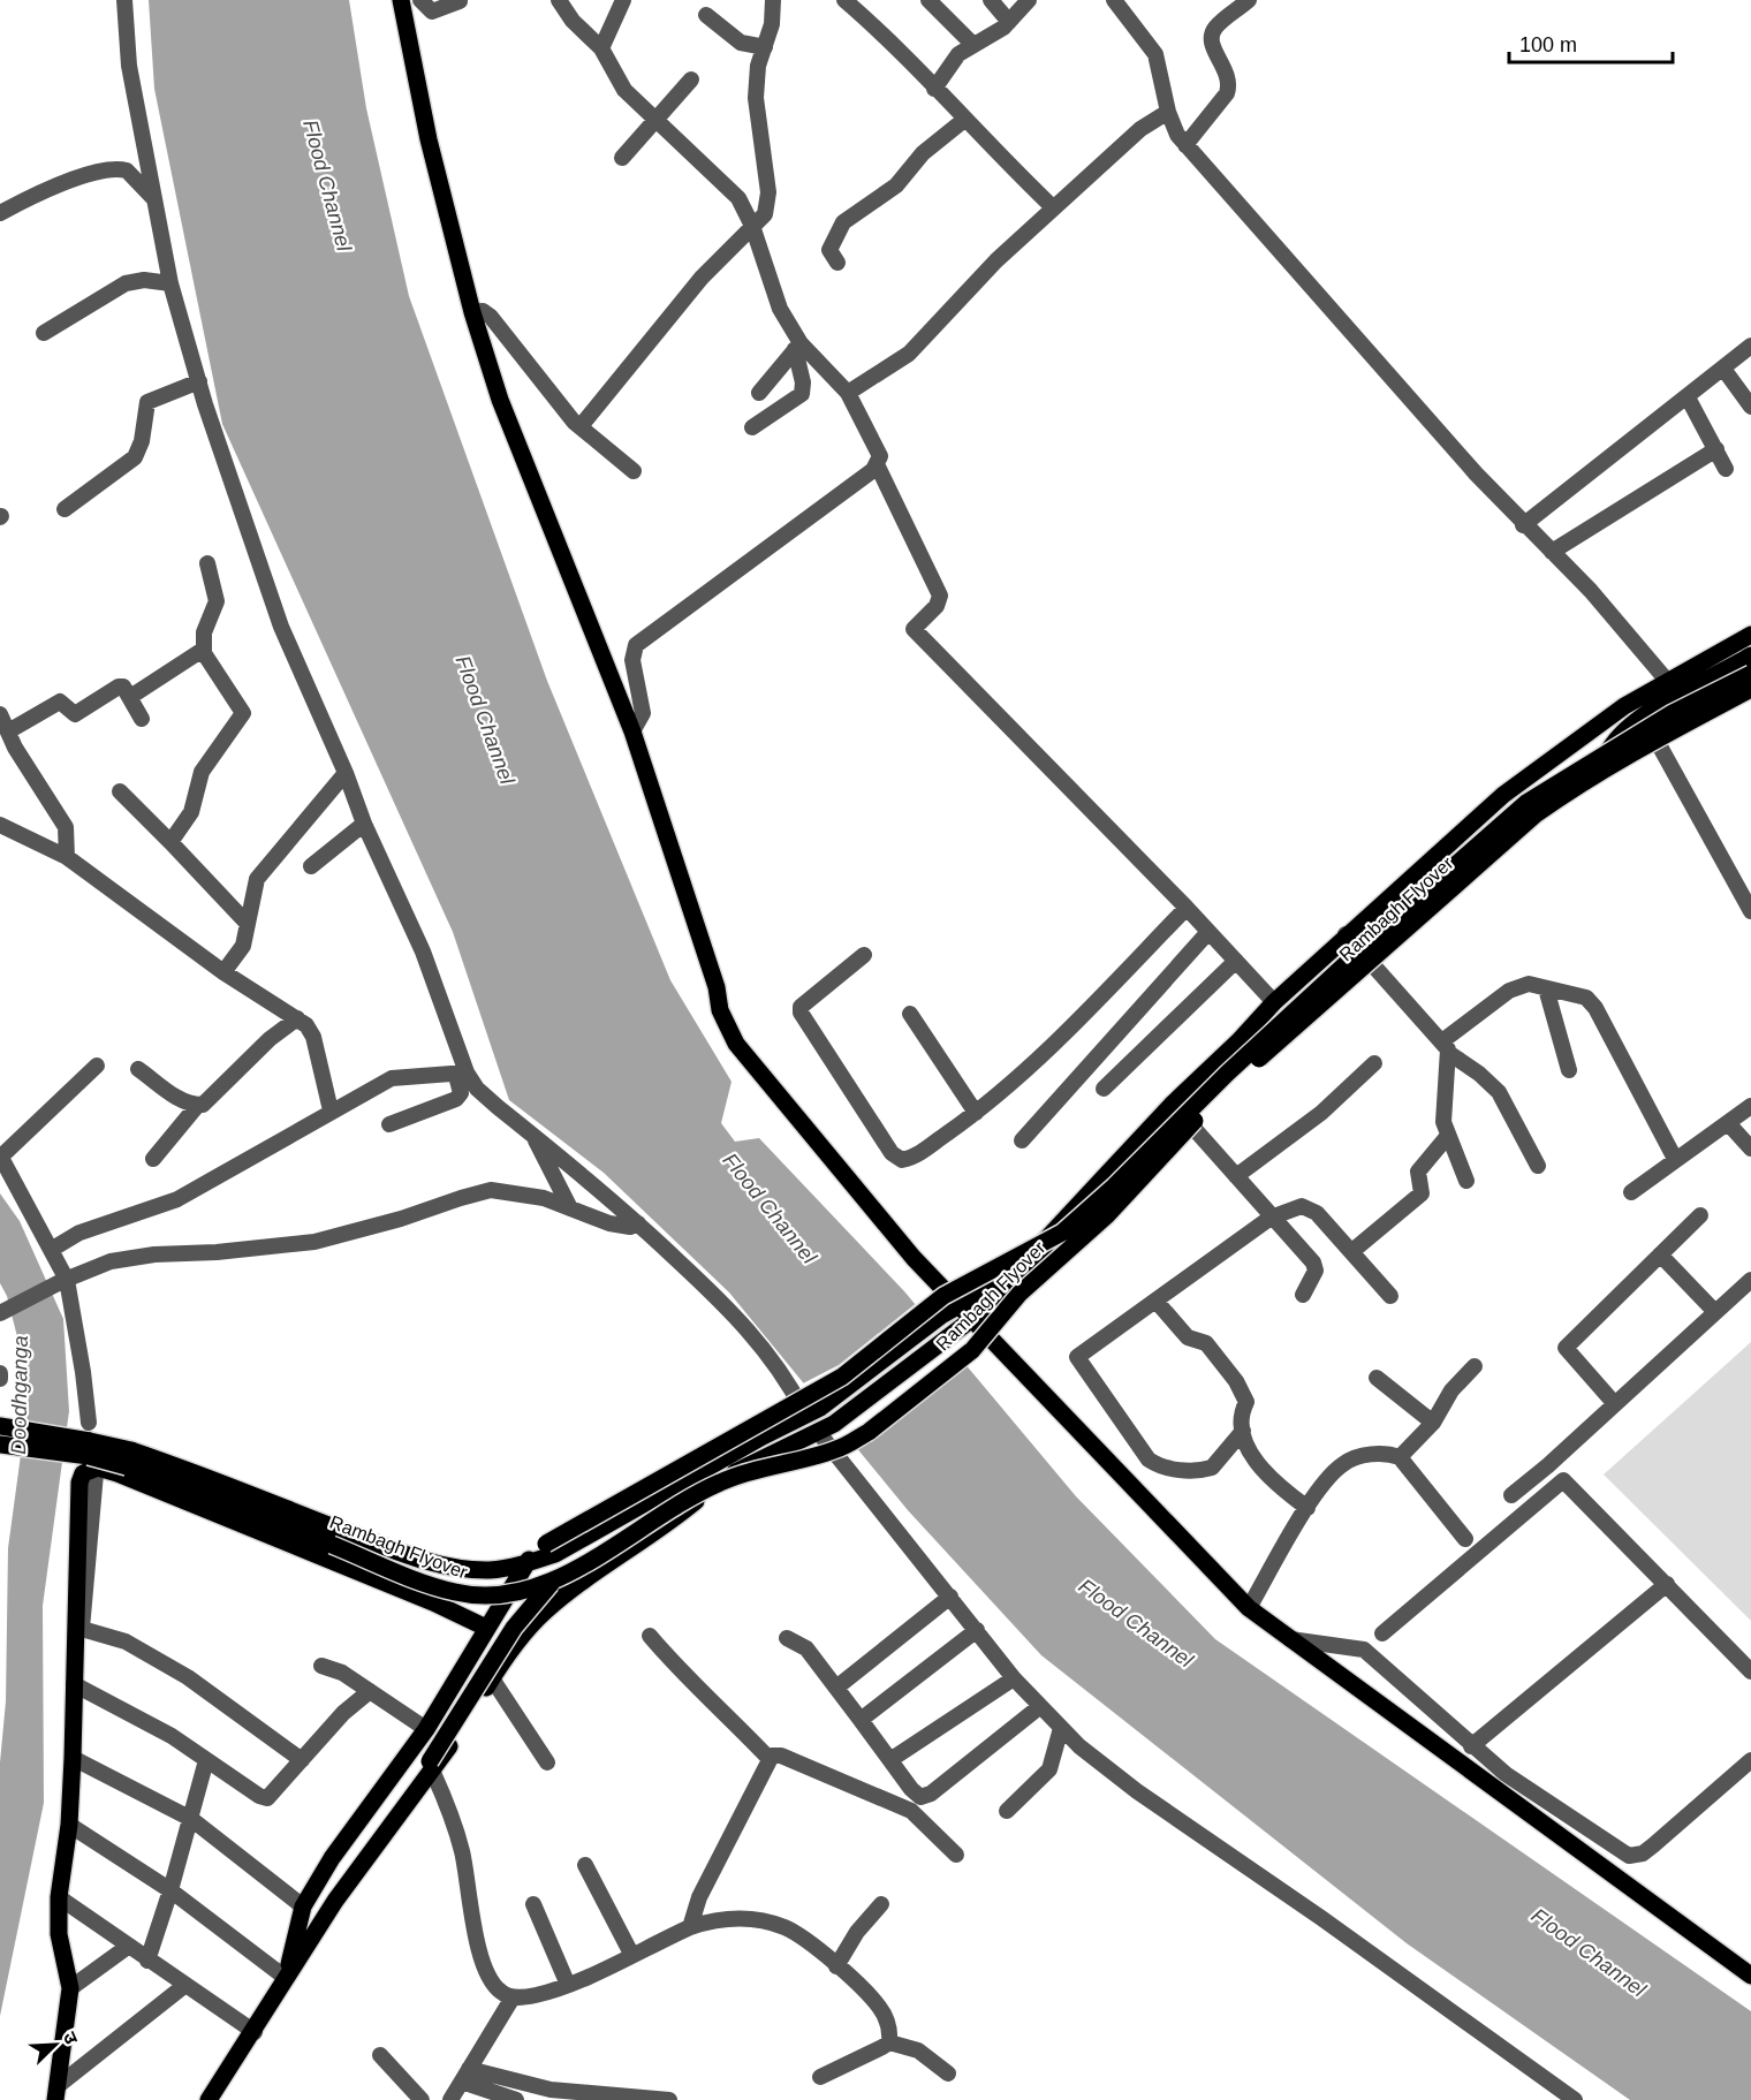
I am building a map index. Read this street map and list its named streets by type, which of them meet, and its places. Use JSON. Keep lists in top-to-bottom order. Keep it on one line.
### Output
{"streets":{"main road":["Rambagh Flyover"]},"water":["Flood Channel","Doodhganga"],"scale_bar":"100 m","north":"top right"}
